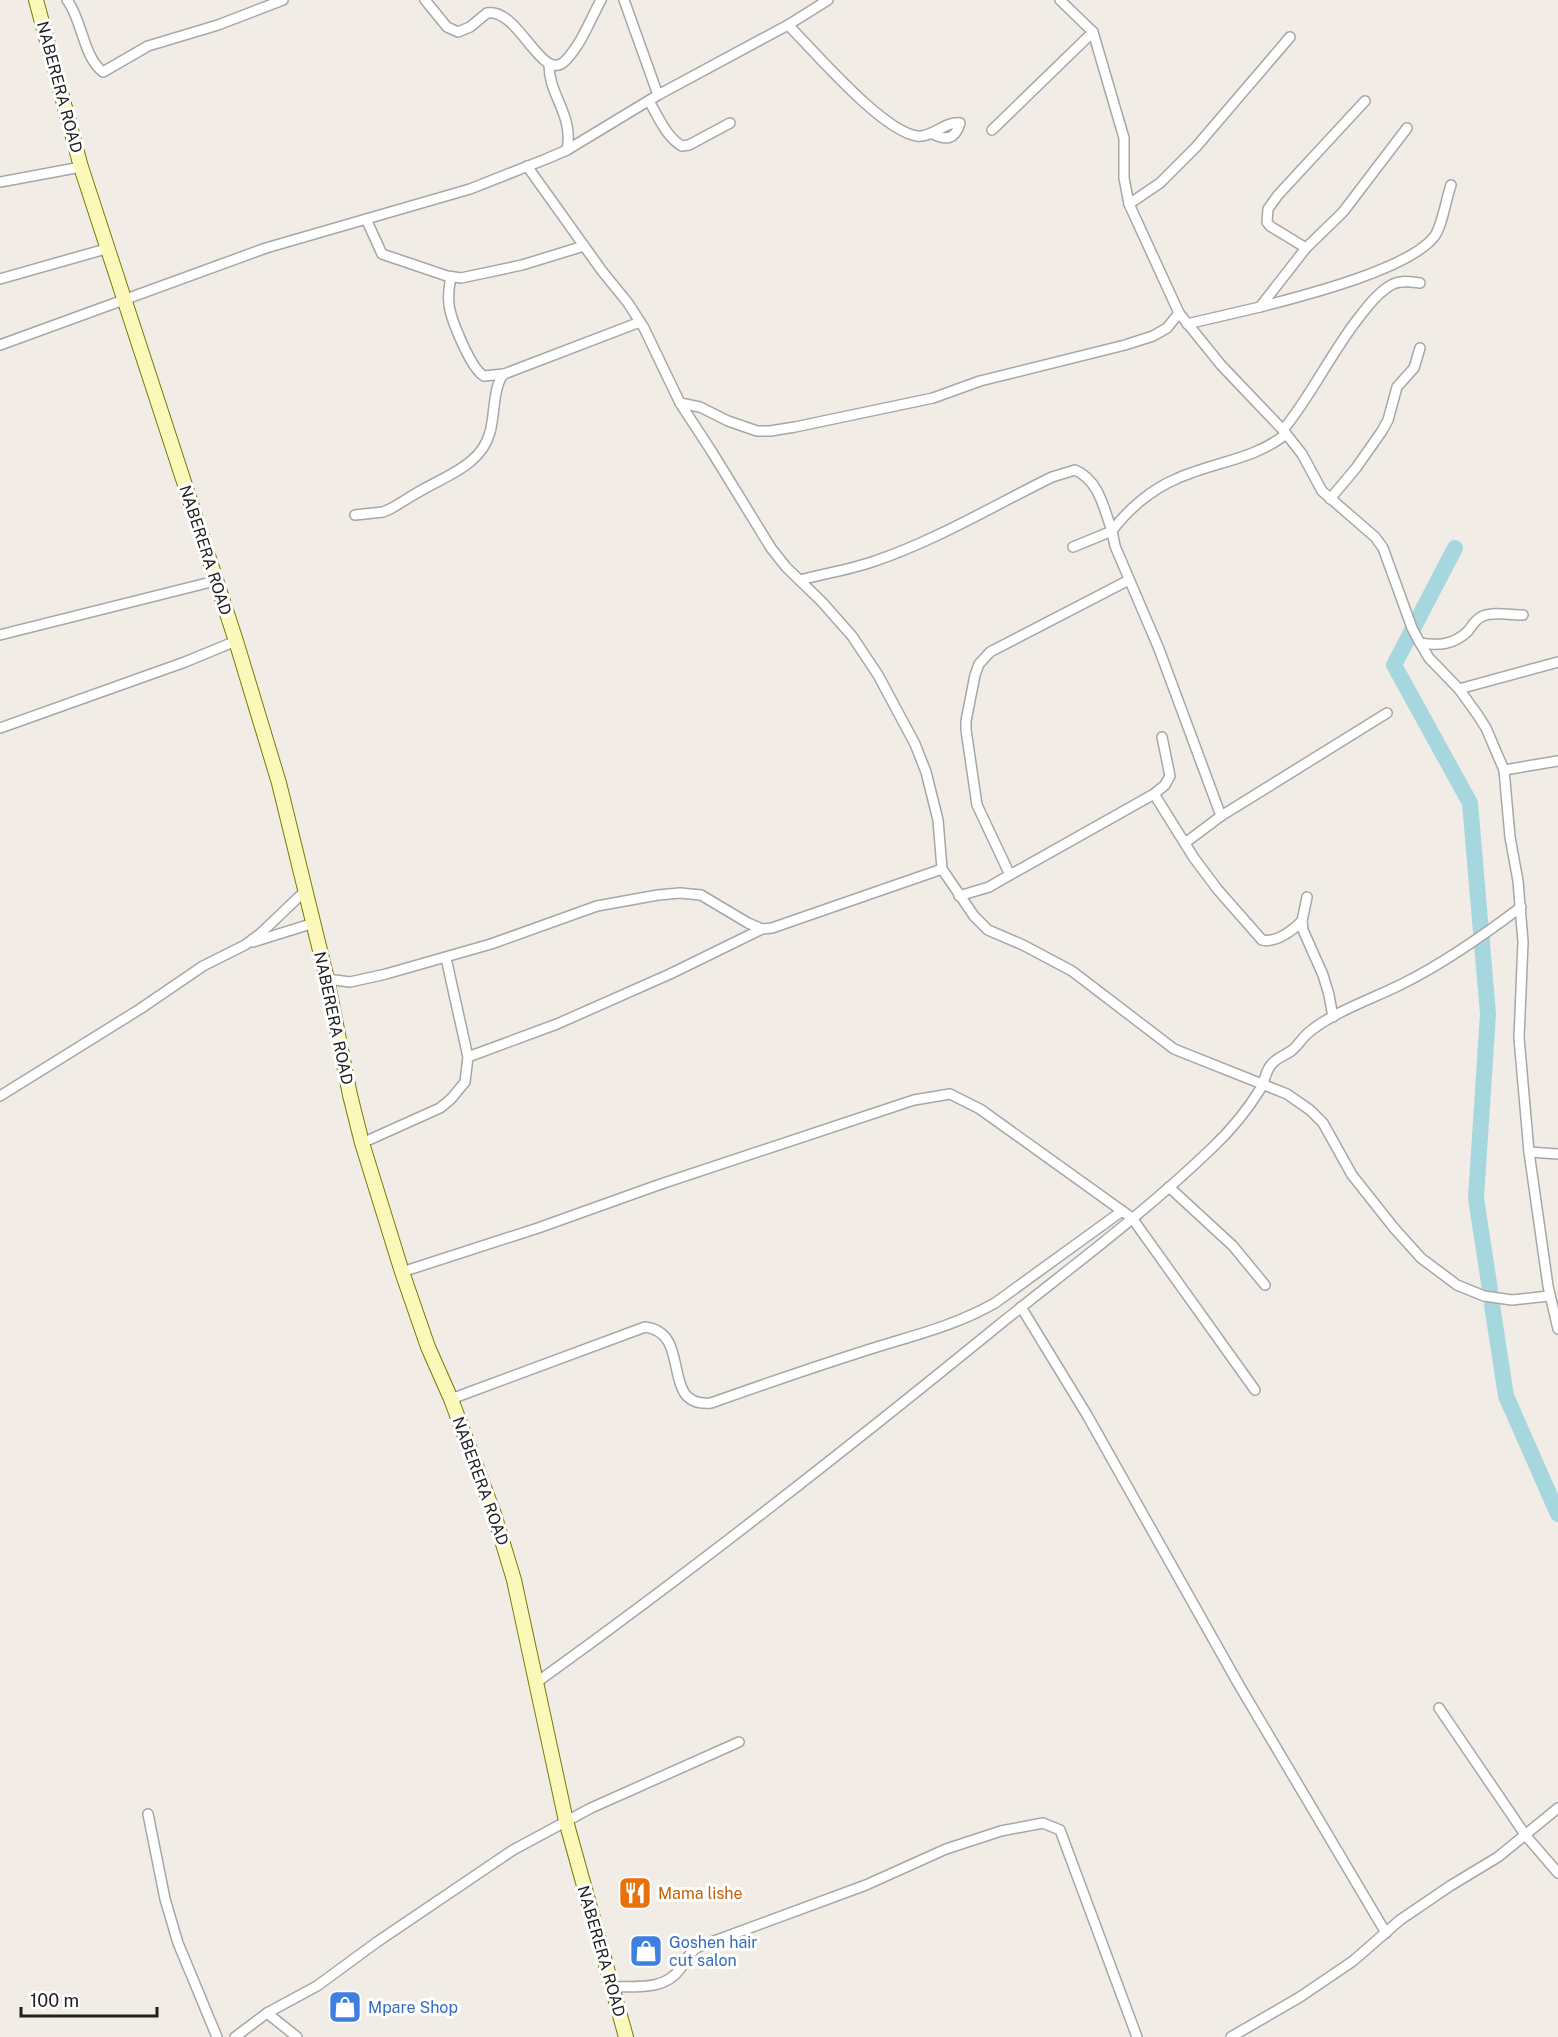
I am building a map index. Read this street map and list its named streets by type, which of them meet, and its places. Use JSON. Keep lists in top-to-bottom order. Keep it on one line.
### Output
{"streets":{"street":["NABERERA ROAD"]},"places":{"restaurant":["Mama lishe"],"shop":["Goshen hair cut salon","Mpare Shop"]},"scale_bar":"100 m"}
